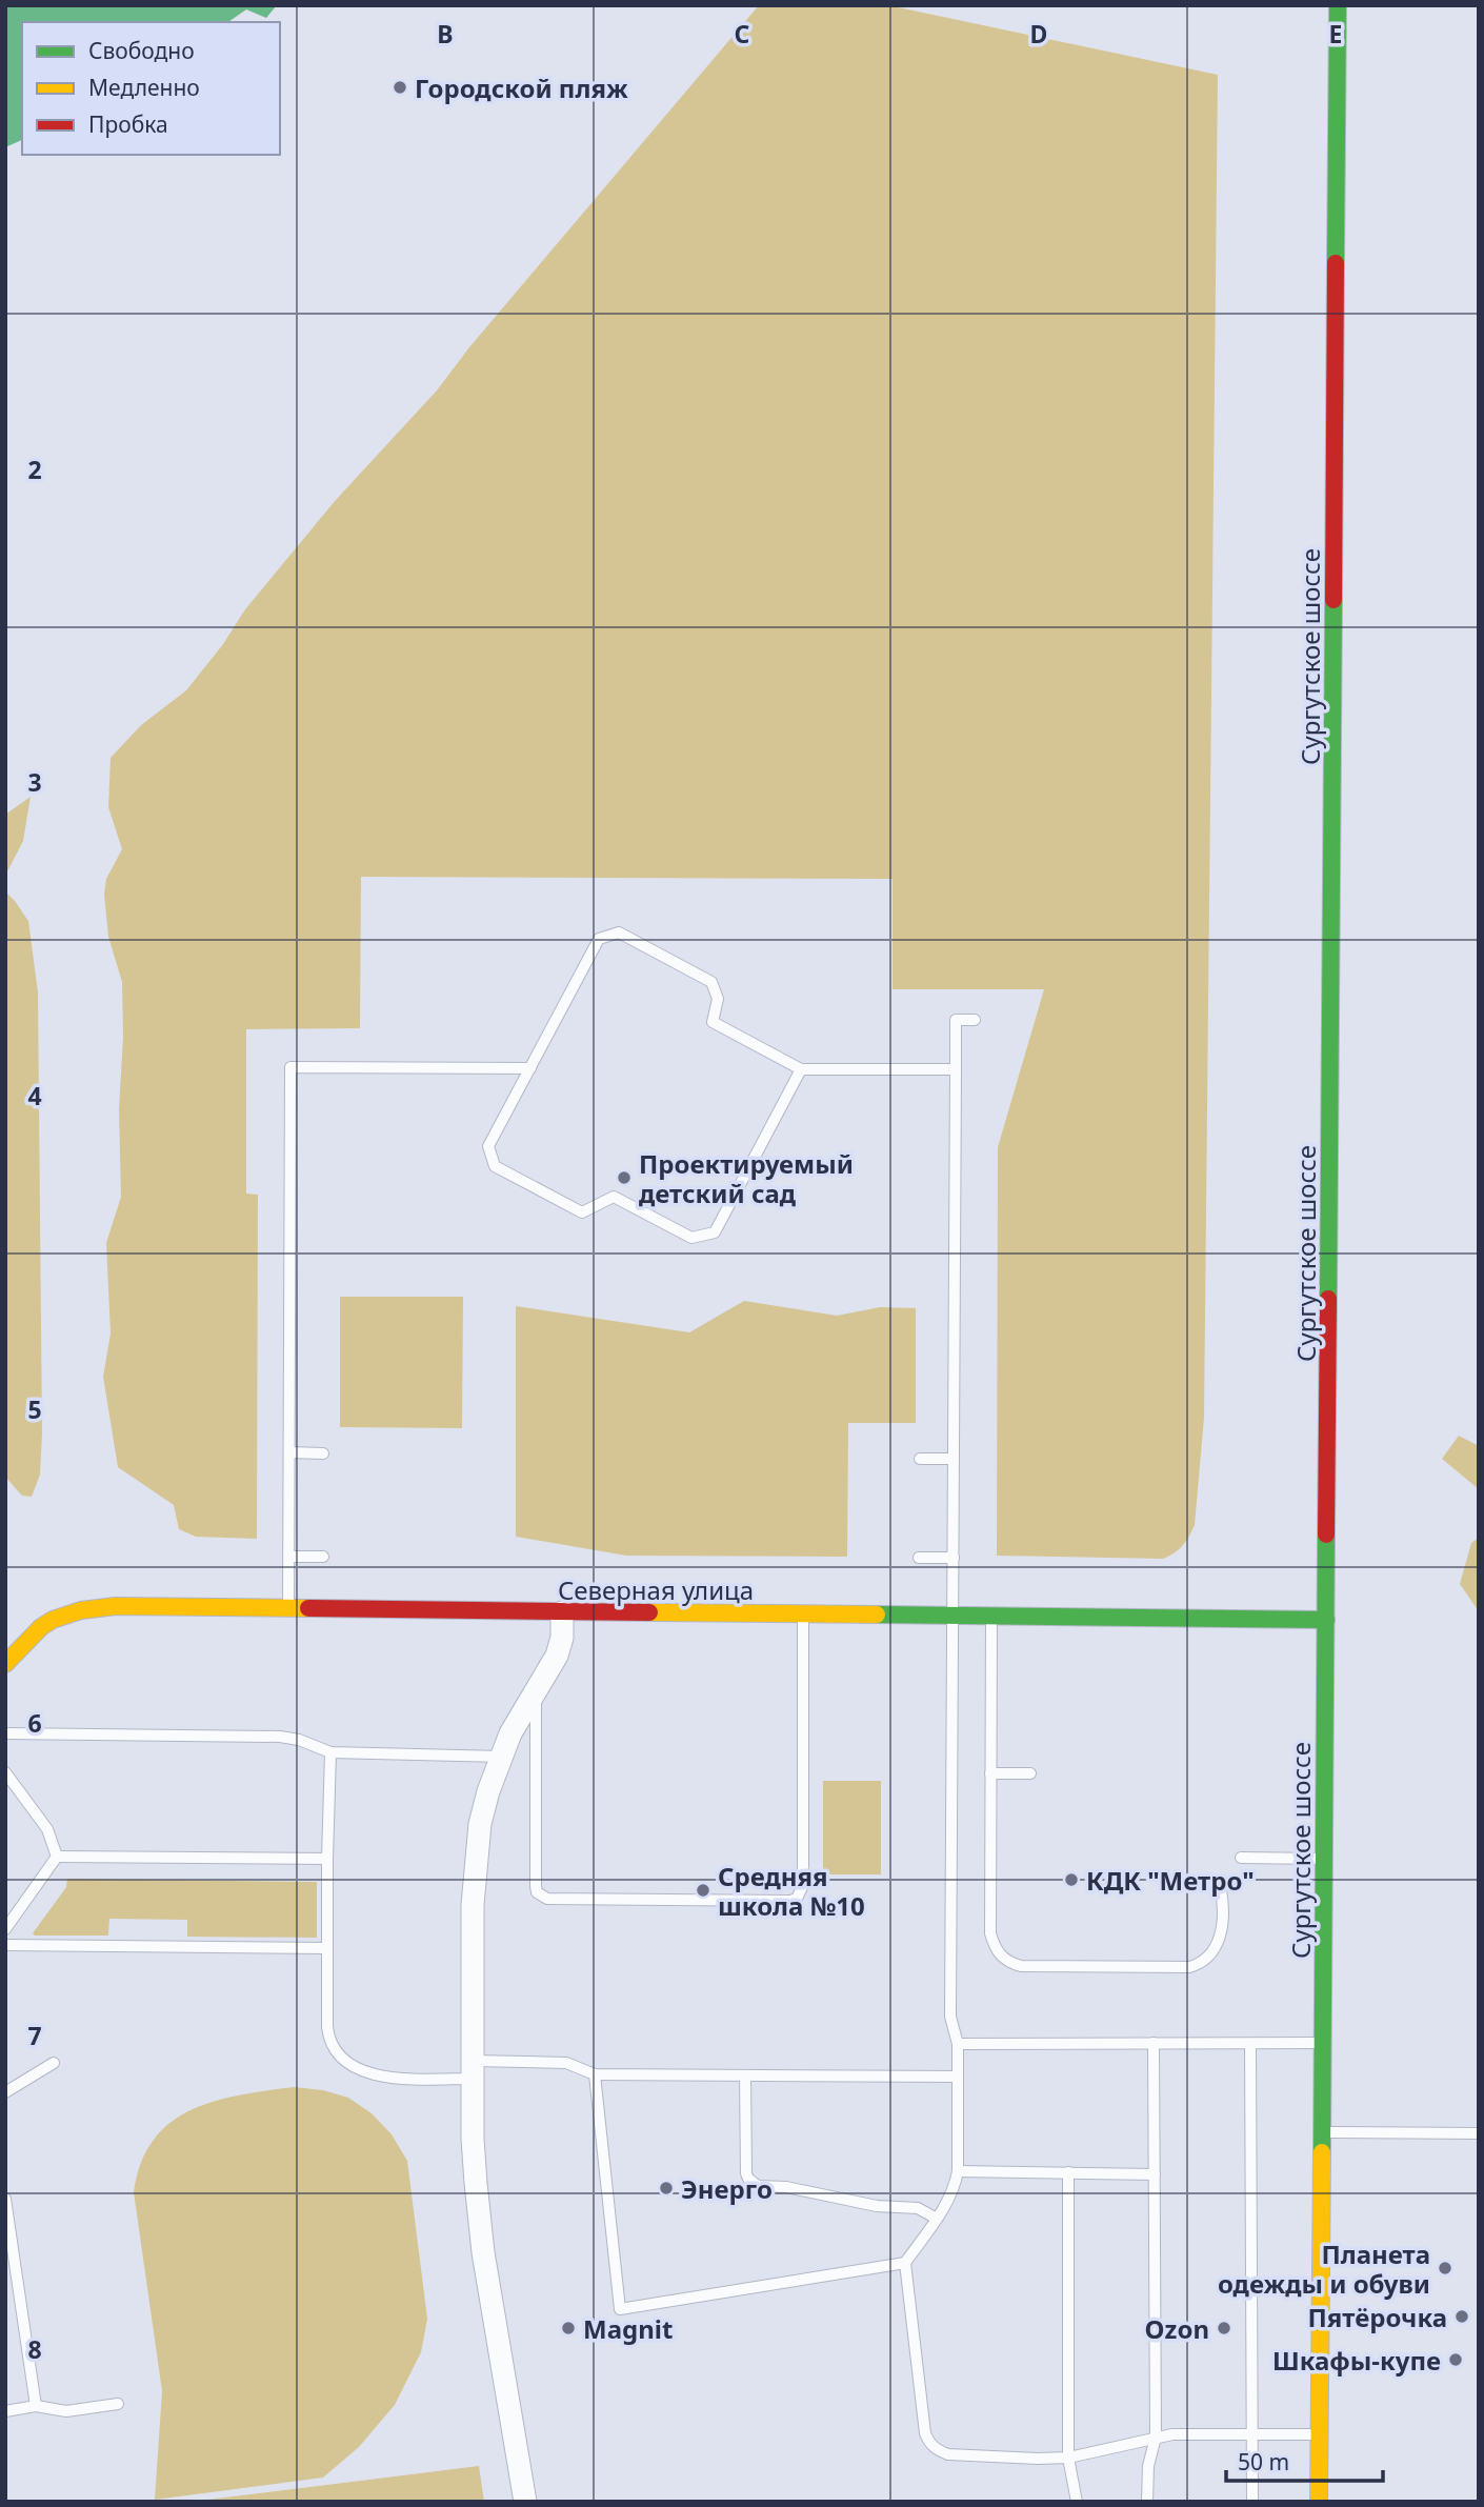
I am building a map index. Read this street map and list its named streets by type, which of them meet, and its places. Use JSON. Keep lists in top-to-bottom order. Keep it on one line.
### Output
{"streets":{"main road":["Сургутское шоссе","Северная улица"]},"crossings":[["Сургутское шоссе","Северная улица"]],"places":["Городской пляж","Проектируемый детский сад","КДК \"Метро\"","Средняя школа №10","Энерго","Планета одежды и обуви","Пятёрочка","Magnit","Ozon","Шкафы-купе"],"legend":["Свободно","Медленно","Пробка"],"scale_bar":"50 m","grid":{"columns":["B","C","D","E"],"rows":["2","3","4","5","6","7","8"]}}
